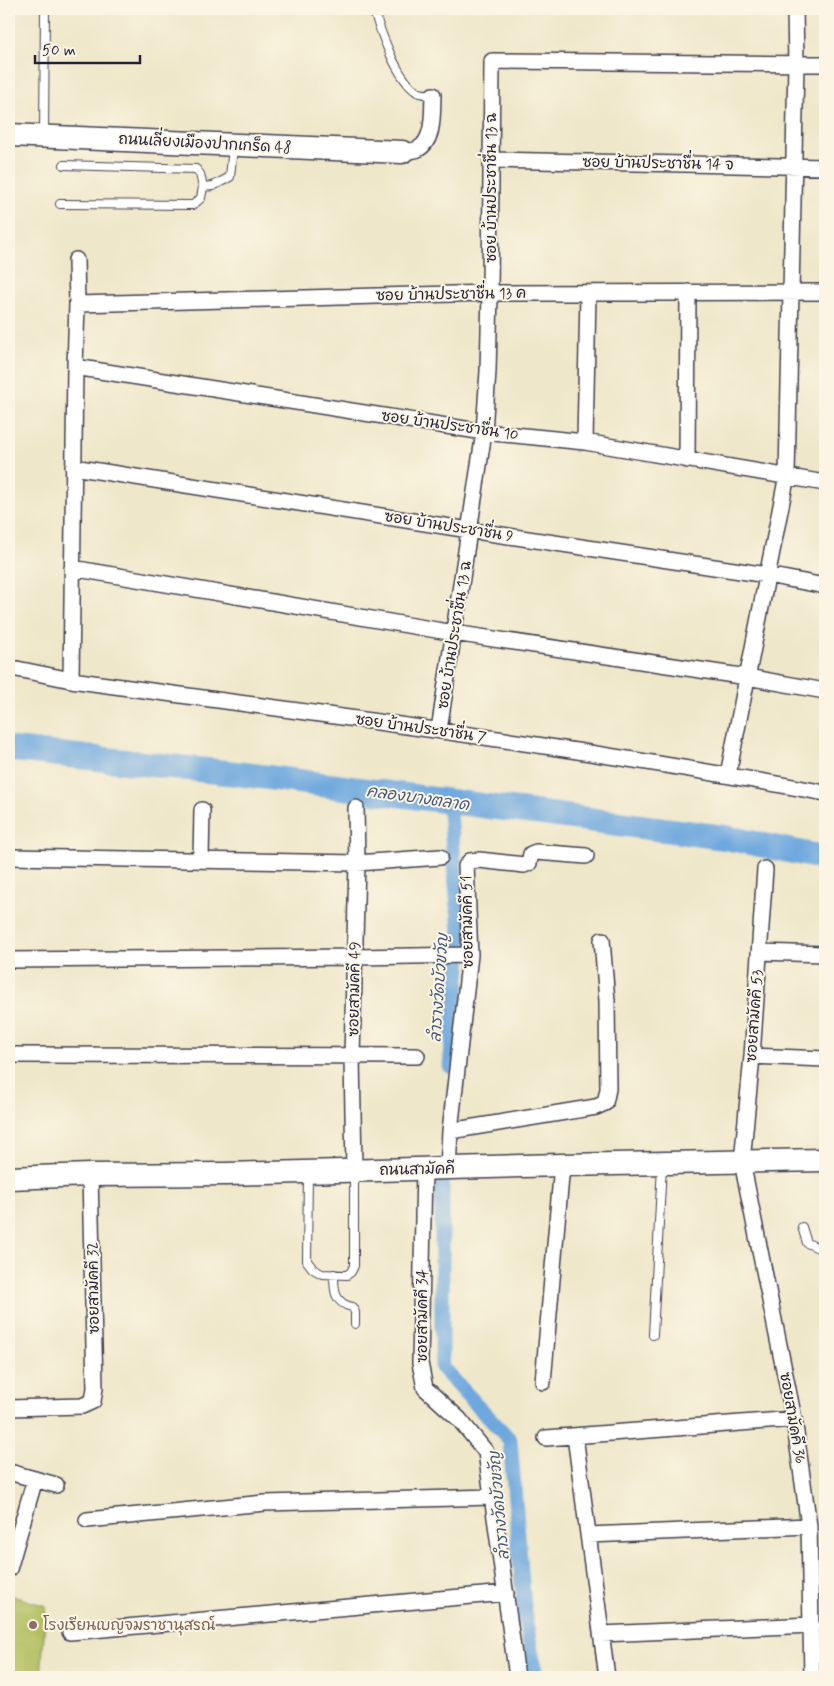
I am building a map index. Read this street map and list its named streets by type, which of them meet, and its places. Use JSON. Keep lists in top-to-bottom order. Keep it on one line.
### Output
{"streets":{"main road":["ถนนเลี่ยงเมืองปากเกร็ด 48","ถนนสามัคคี"],"street":["ซอย บ้านประชาชื่น 14 จ","ซอย บ้านประชาชื่น 13 ฉ","ซอย บ้านประชาชื่น 13 ค","ซอย บ้านประชาชื่น 10","ซอย บ้านประชาชื่น 9","ซอย บ้านประชาชื่น 7","ซอยสามัคคี 51","ซอยสามัคคี 49","ซอยสามัคคี 53","ซอยสามัคคี 32","ซอยสามัคคี 34","ซอยสามัคคี 36"]},"crossings":[["ซอย บ้านประชาชื่น 14 จ","ซอย บ้านประชาชื่น 13 ฉ"],["ซอย บ้านประชาชื่น 13 ฉ","ซอย บ้านประชาชื่น 13 ค"],["ซอย บ้านประชาชื่น 13 ฉ","ซอย บ้านประชาชื่น 10"],["ซอย บ้านประชาชื่น 13 ฉ","ซอย บ้านประชาชื่น 9"],["ซอย บ้านประชาชื่น 13 ฉ","ซอย บ้านประชาชื่น 7"],["ซอยสามัคคี 51","ถนนสามัคคี"],["ซอยสามัคคี 49","ถนนสามัคคี"],["ซอยสามัคคี 53","ถนนสามัคคี"],["ซอยสามัคคี 53","ซอยสามัคคี 36"],["ถนนสามัคคี","ซอยสามัคคี 32"],["ถนนสามัคคี","ซอยสามัคคี 34"],["ถนนสามัคคี","ซอยสามัคคี 36"]],"water":["คลองบางตลาด","ลำรางวัดบัวขวัญ"],"places":["โรงเรียนเบญจมราชานุสรณ์"],"scale_bar":"50 m"}
